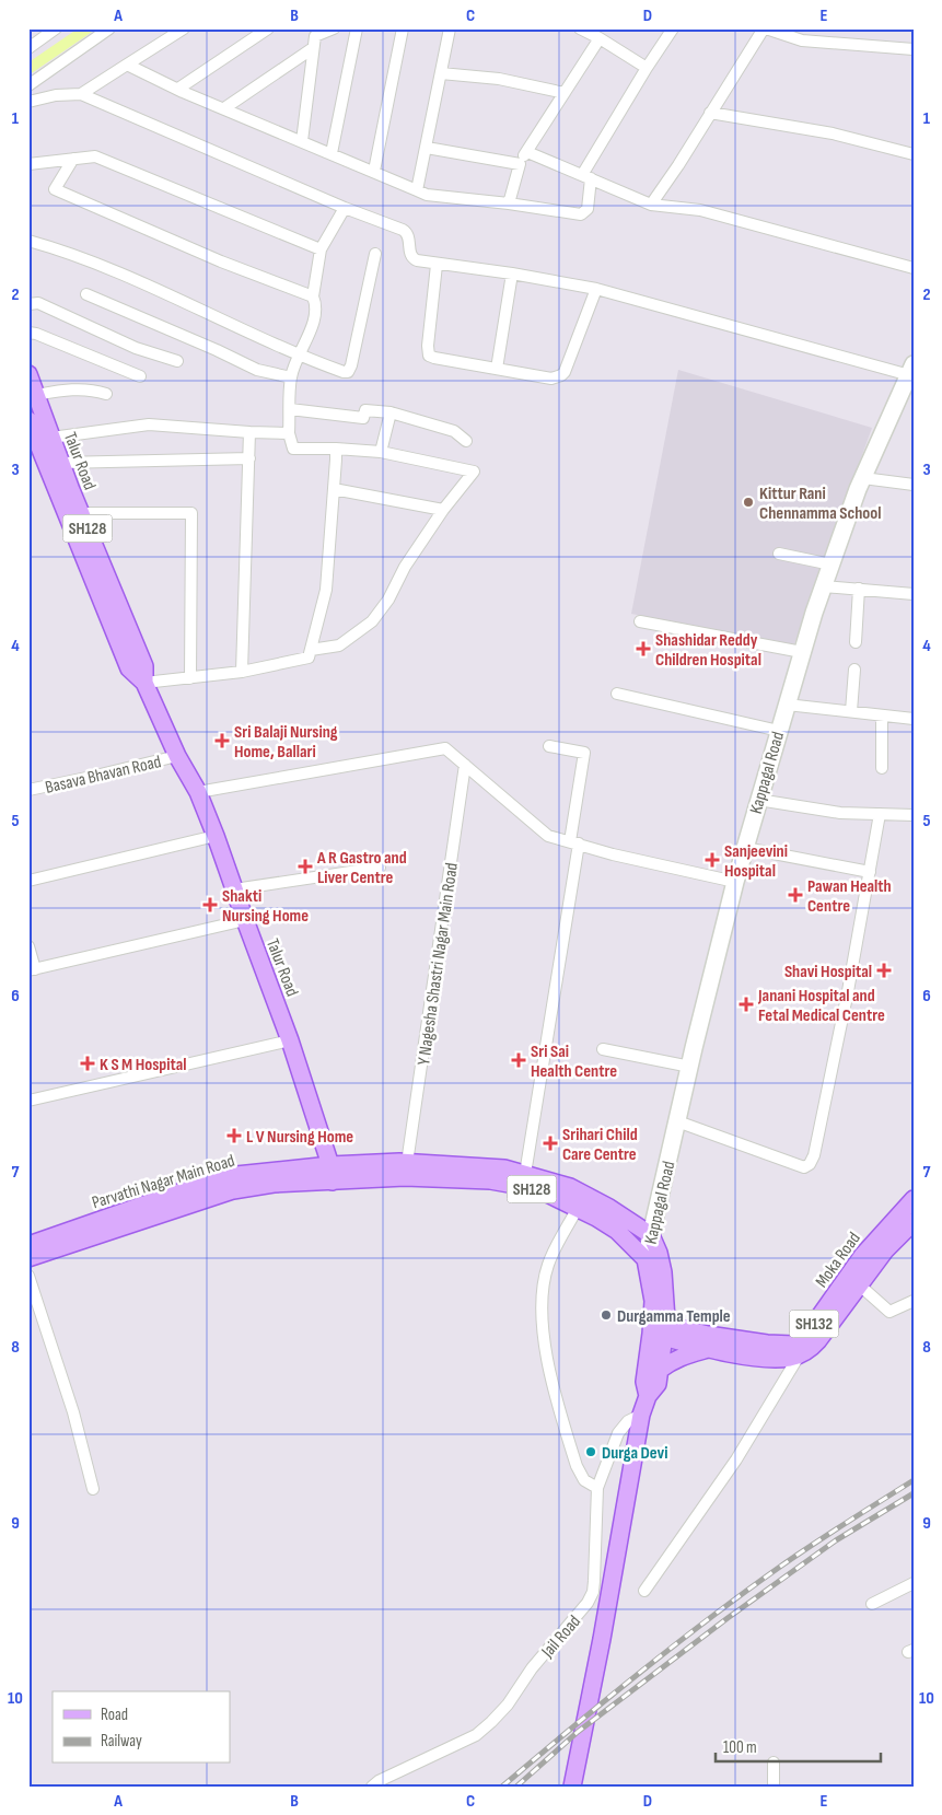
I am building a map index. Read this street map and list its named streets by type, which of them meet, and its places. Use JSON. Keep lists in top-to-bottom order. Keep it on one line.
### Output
{"streets":{"main road":["Talur Road","SH128","Kappagal Road","Parvathi Nagar Main Road","Moka Road","SH132"],"street":["Basava Bhavan Road","Y Nagesha Shastri Nagar Main Road","Jail Road"]},"crossings":[["Talur Road","SH128"],["Talur Road","Basava Bhavan Road"],["Talur Road","Parvathi Nagar Main Road"],["SH128","Kappagal Road"],["SH128","Parvathi Nagar Main Road"],["Kappagal Road","Parvathi Nagar Main Road"],["Y Nagesha Shastri Nagar Main Road","Parvathi Nagar Main Road"],["Moka Road","SH132"]],"places":{"other":["Kittur Rani Chennamma School","Durgamma Temple","Durga Devi"],"health":["Shashidar Reddy Children Hospital","Sri Balaji Nursing Home, Ballari","Sanjeevini Hospital","A R Gastro and Liver Centre","Pawan Health Centre","Shakti Nursing Home","Shavi Hospital","Janani Hospital and Fetal Medical Centre","Sri Sai Health Centre","K S M Hospital","L V Nursing Home","Srihari Child Care Centre"]},"legend":["Road","Railway"],"scale_bar":"100 m","grid":{"columns":["A","B","C","D","E"],"rows":["1","2","3","4","5","6","7","8","9","10"]}}
